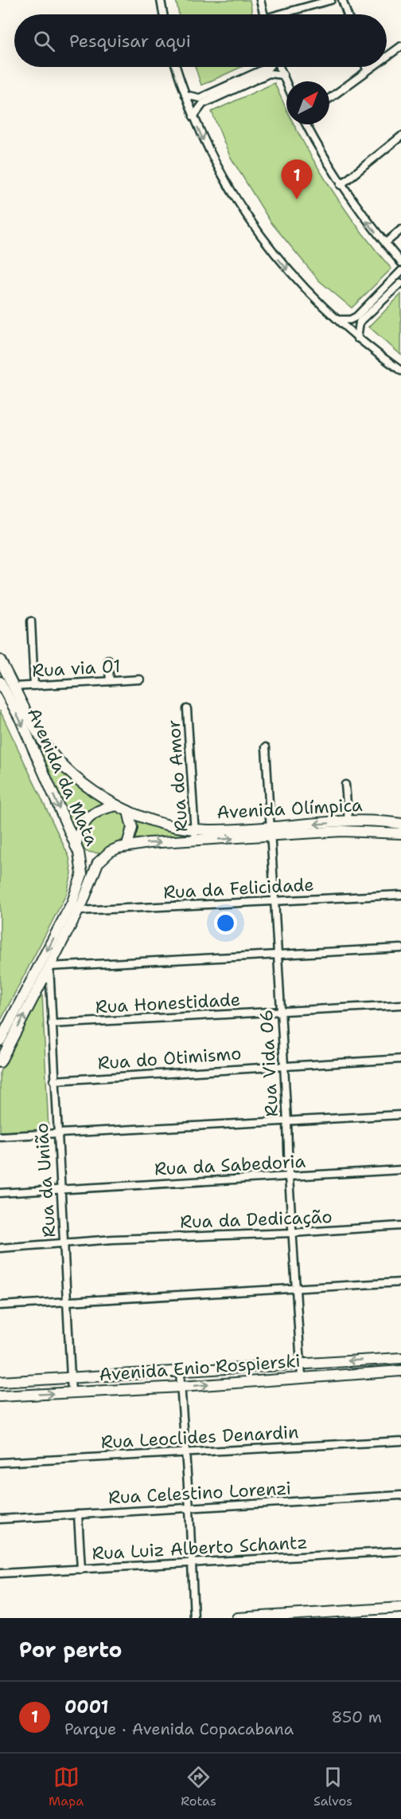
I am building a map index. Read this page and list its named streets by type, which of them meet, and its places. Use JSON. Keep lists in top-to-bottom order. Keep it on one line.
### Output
{"streets":{"street":["Rua via 01","Rua do Amor","Avenida da Mata","Avenida Olímpica","Rua da Felicidade","Rua Honestidade","Rua do Otimismo","Rua Vida 06","Rua da Sabedoria","Rua da União","Rua da Dedicação","Avenida Enio Rospierski","Rua Leoclides Denardin","Rua Celestino Lorenzi","Rua Luiz Alberto Schantz"]},"crossings":[["Rua via 01","Avenida da Mata"],["Rua do Amor","Avenida Olímpica"],["Avenida da Mata","Avenida Olímpica"],["Avenida da Mata","Rua da Felicidade"],["Avenida da Mata","Rua da União"],["Avenida Olímpica","Rua Vida 06"],["Rua da Felicidade","Rua Vida 06"],["Rua Honestidade","Rua Vida 06"],["Rua Honestidade","Rua da União"],["Rua do Otimismo","Rua Vida 06"],["Rua do Otimismo","Rua da União"],["Rua Vida 06","Rua da Sabedoria"],["Rua Vida 06","Rua da Dedicação"],["Rua Vida 06","Avenida Enio Rospierski"],["Rua da Sabedoria","Rua da União"],["Rua da União","Rua da Dedicação"],["Rua da União","Avenida Enio Rospierski"]],"north":"top right","page":{"search":"Pesquisar aqui","pins":"1","heading":"Por perto","list":[{"mark":"1","name":"0001","note":"Parque · Avenida Copacabana","value":"850 m"}],"nav":["Mapa","Rotas","Salvos"]}}
